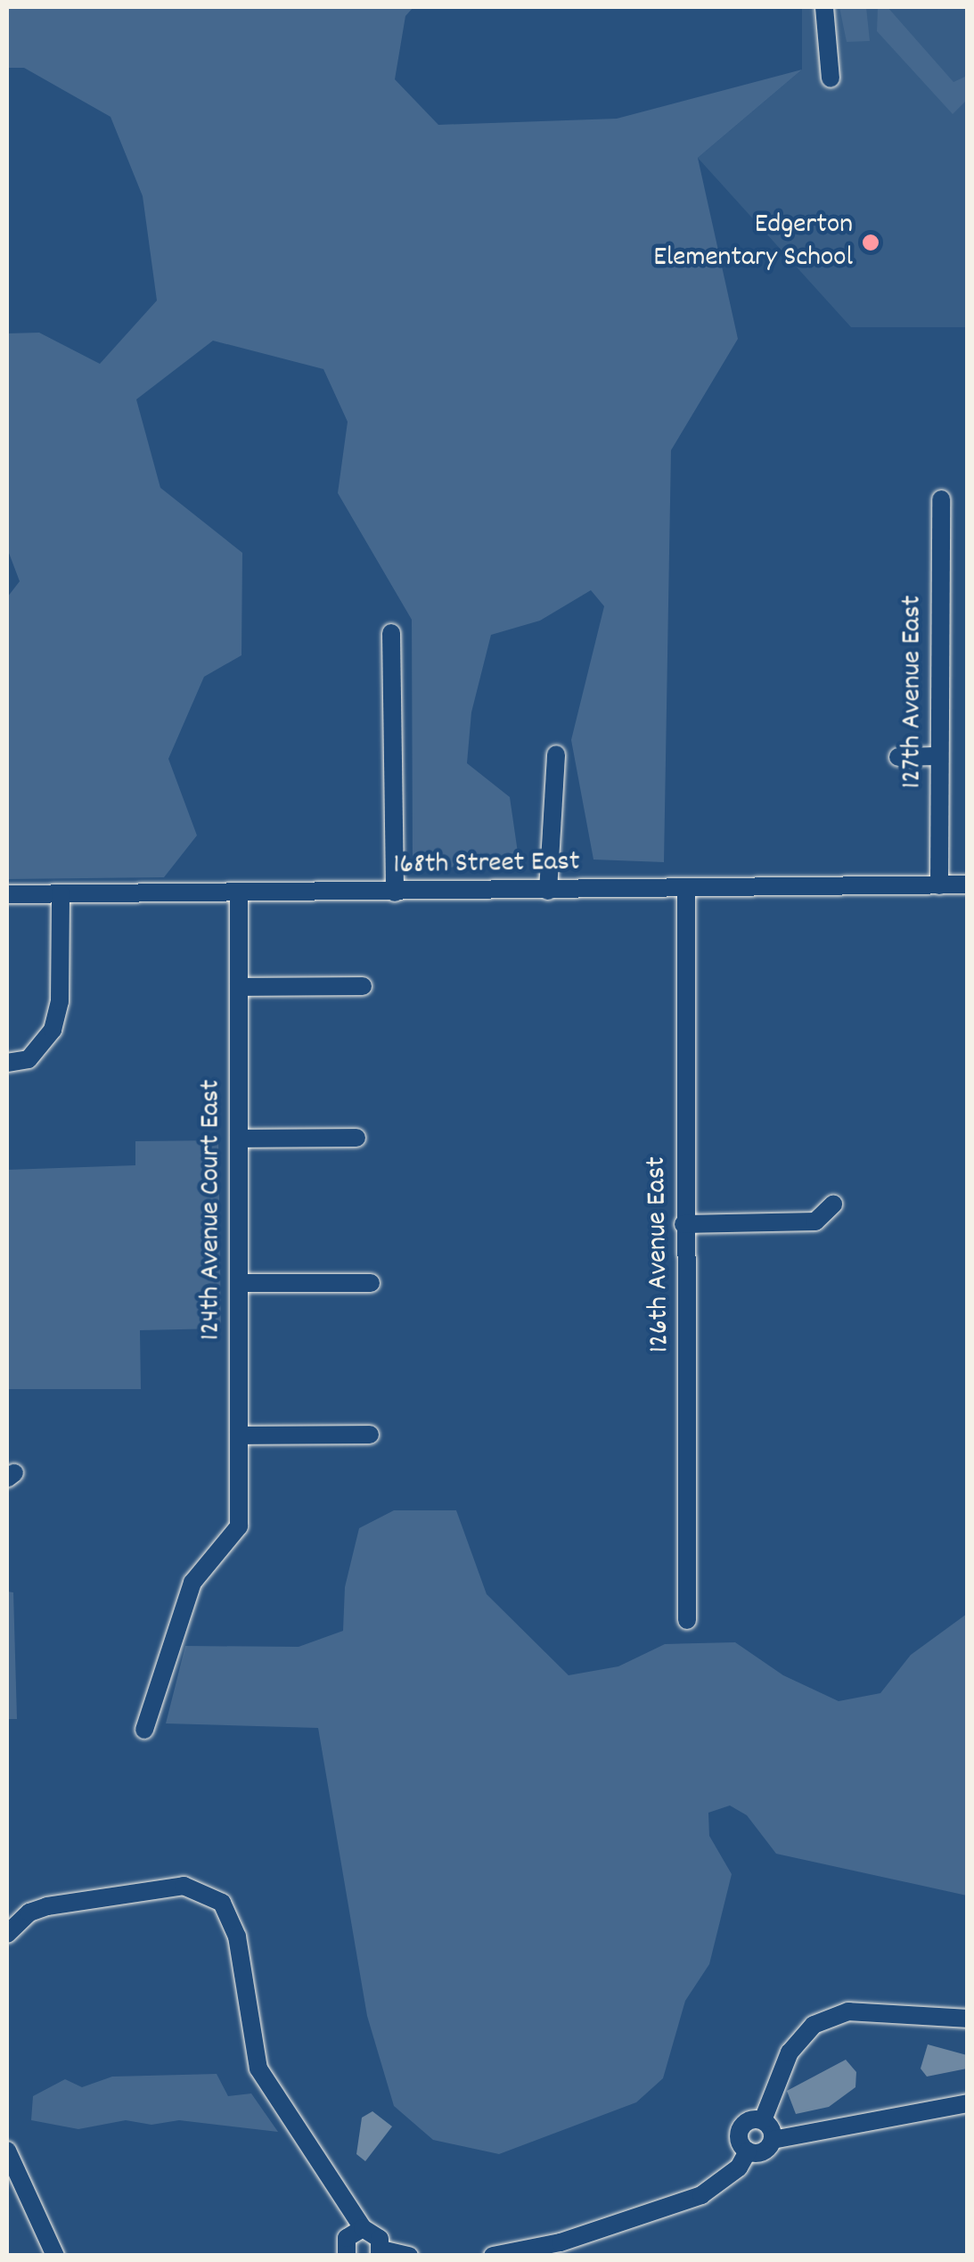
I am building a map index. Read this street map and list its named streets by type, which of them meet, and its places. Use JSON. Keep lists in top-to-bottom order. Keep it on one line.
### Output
{"streets":{"street":["127th Avenue East","168th Street East","124th Avenue Court East","126th Avenue East"]},"crossings":[["127th Avenue East","168th Street East"],["168th Street East","124th Avenue Court East"],["168th Street East","126th Avenue East"]],"places":["Edgerton Elementary School"]}
